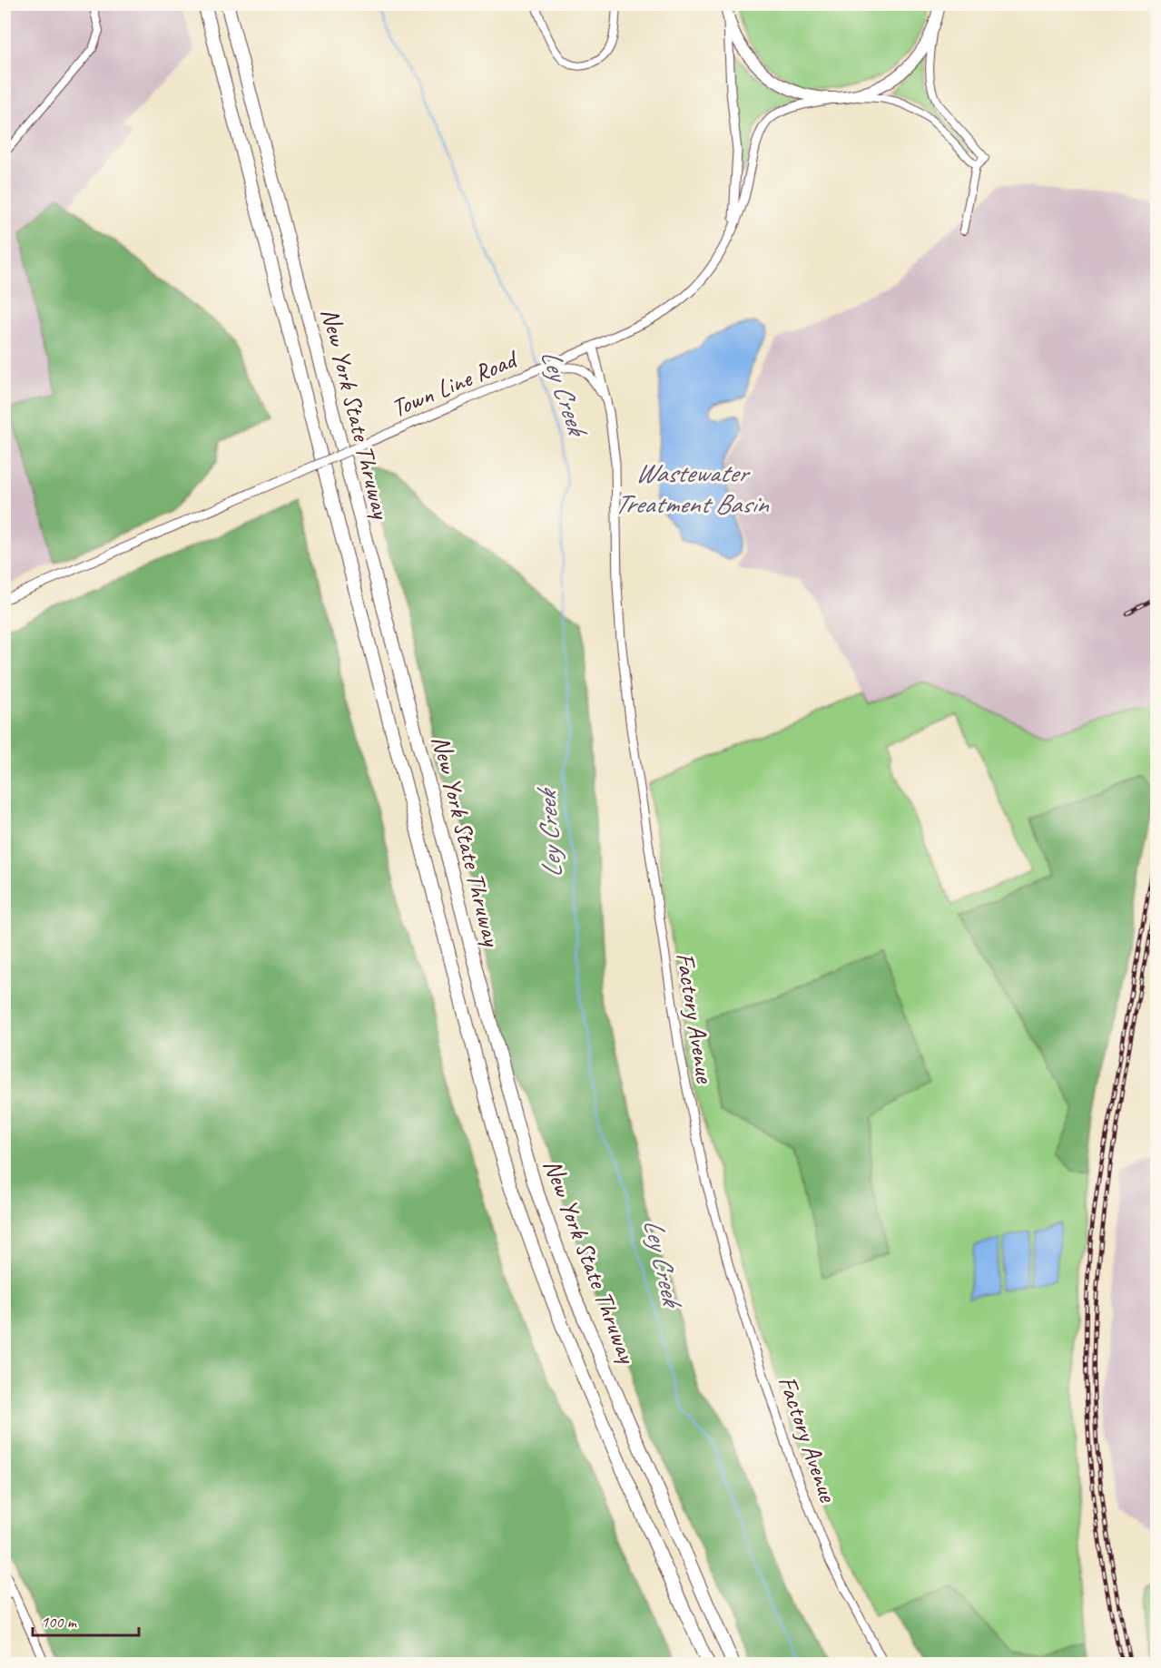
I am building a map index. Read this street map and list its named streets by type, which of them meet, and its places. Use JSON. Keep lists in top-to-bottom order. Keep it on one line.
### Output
{"streets":{"highway":["New York State Thruway"],"street":["Town Line Road","Factory Avenue"]},"crossings":[["Town Line Road","Factory Avenue"]],"water":["Ley Creek","Wastewater Treatment Basin"],"scale_bar":"100 m"}
